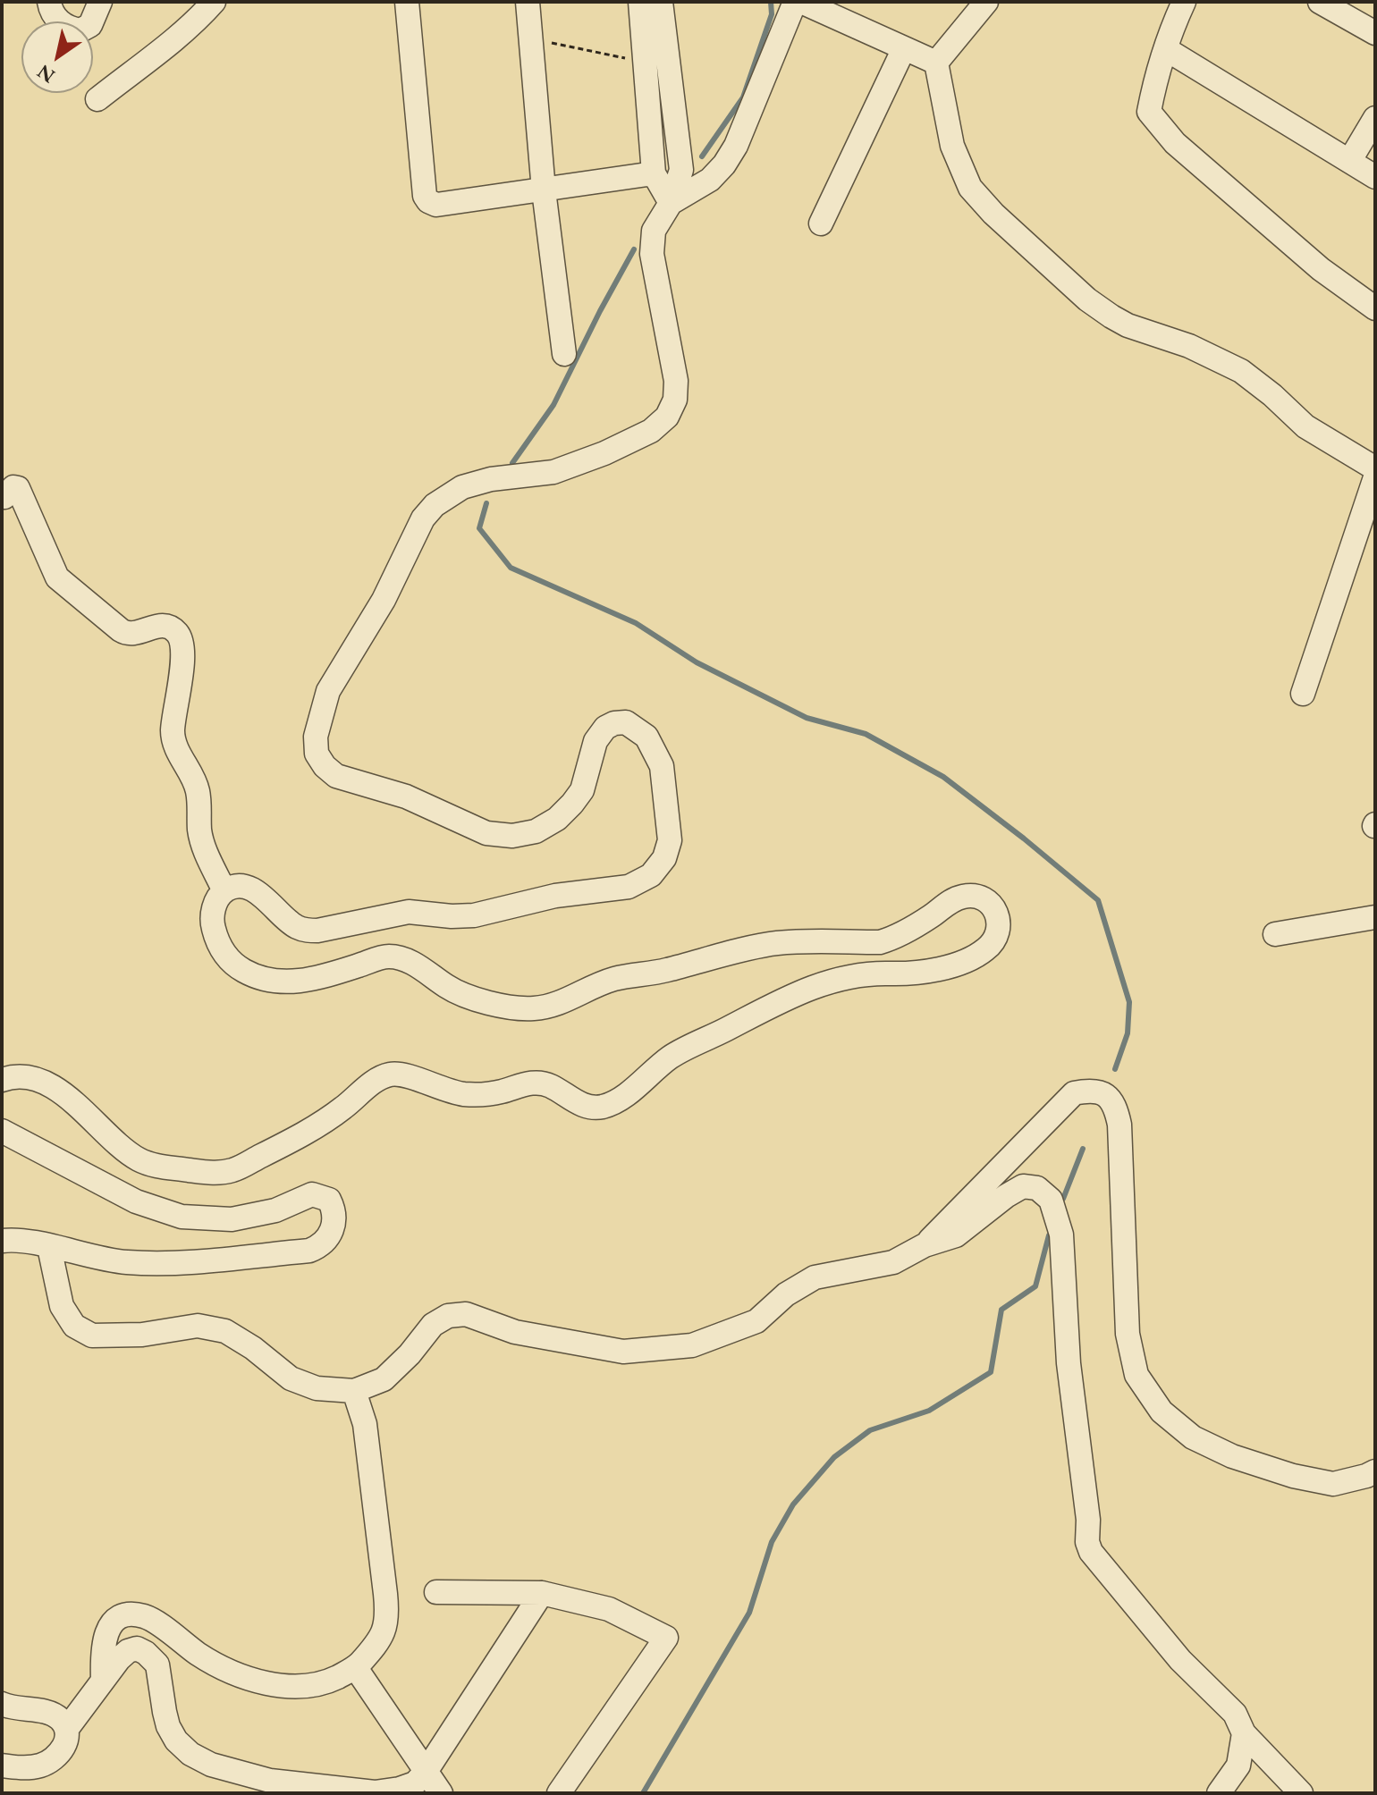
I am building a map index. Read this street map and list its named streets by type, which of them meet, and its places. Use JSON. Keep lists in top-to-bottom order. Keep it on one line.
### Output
{"north":"bottom left"}
